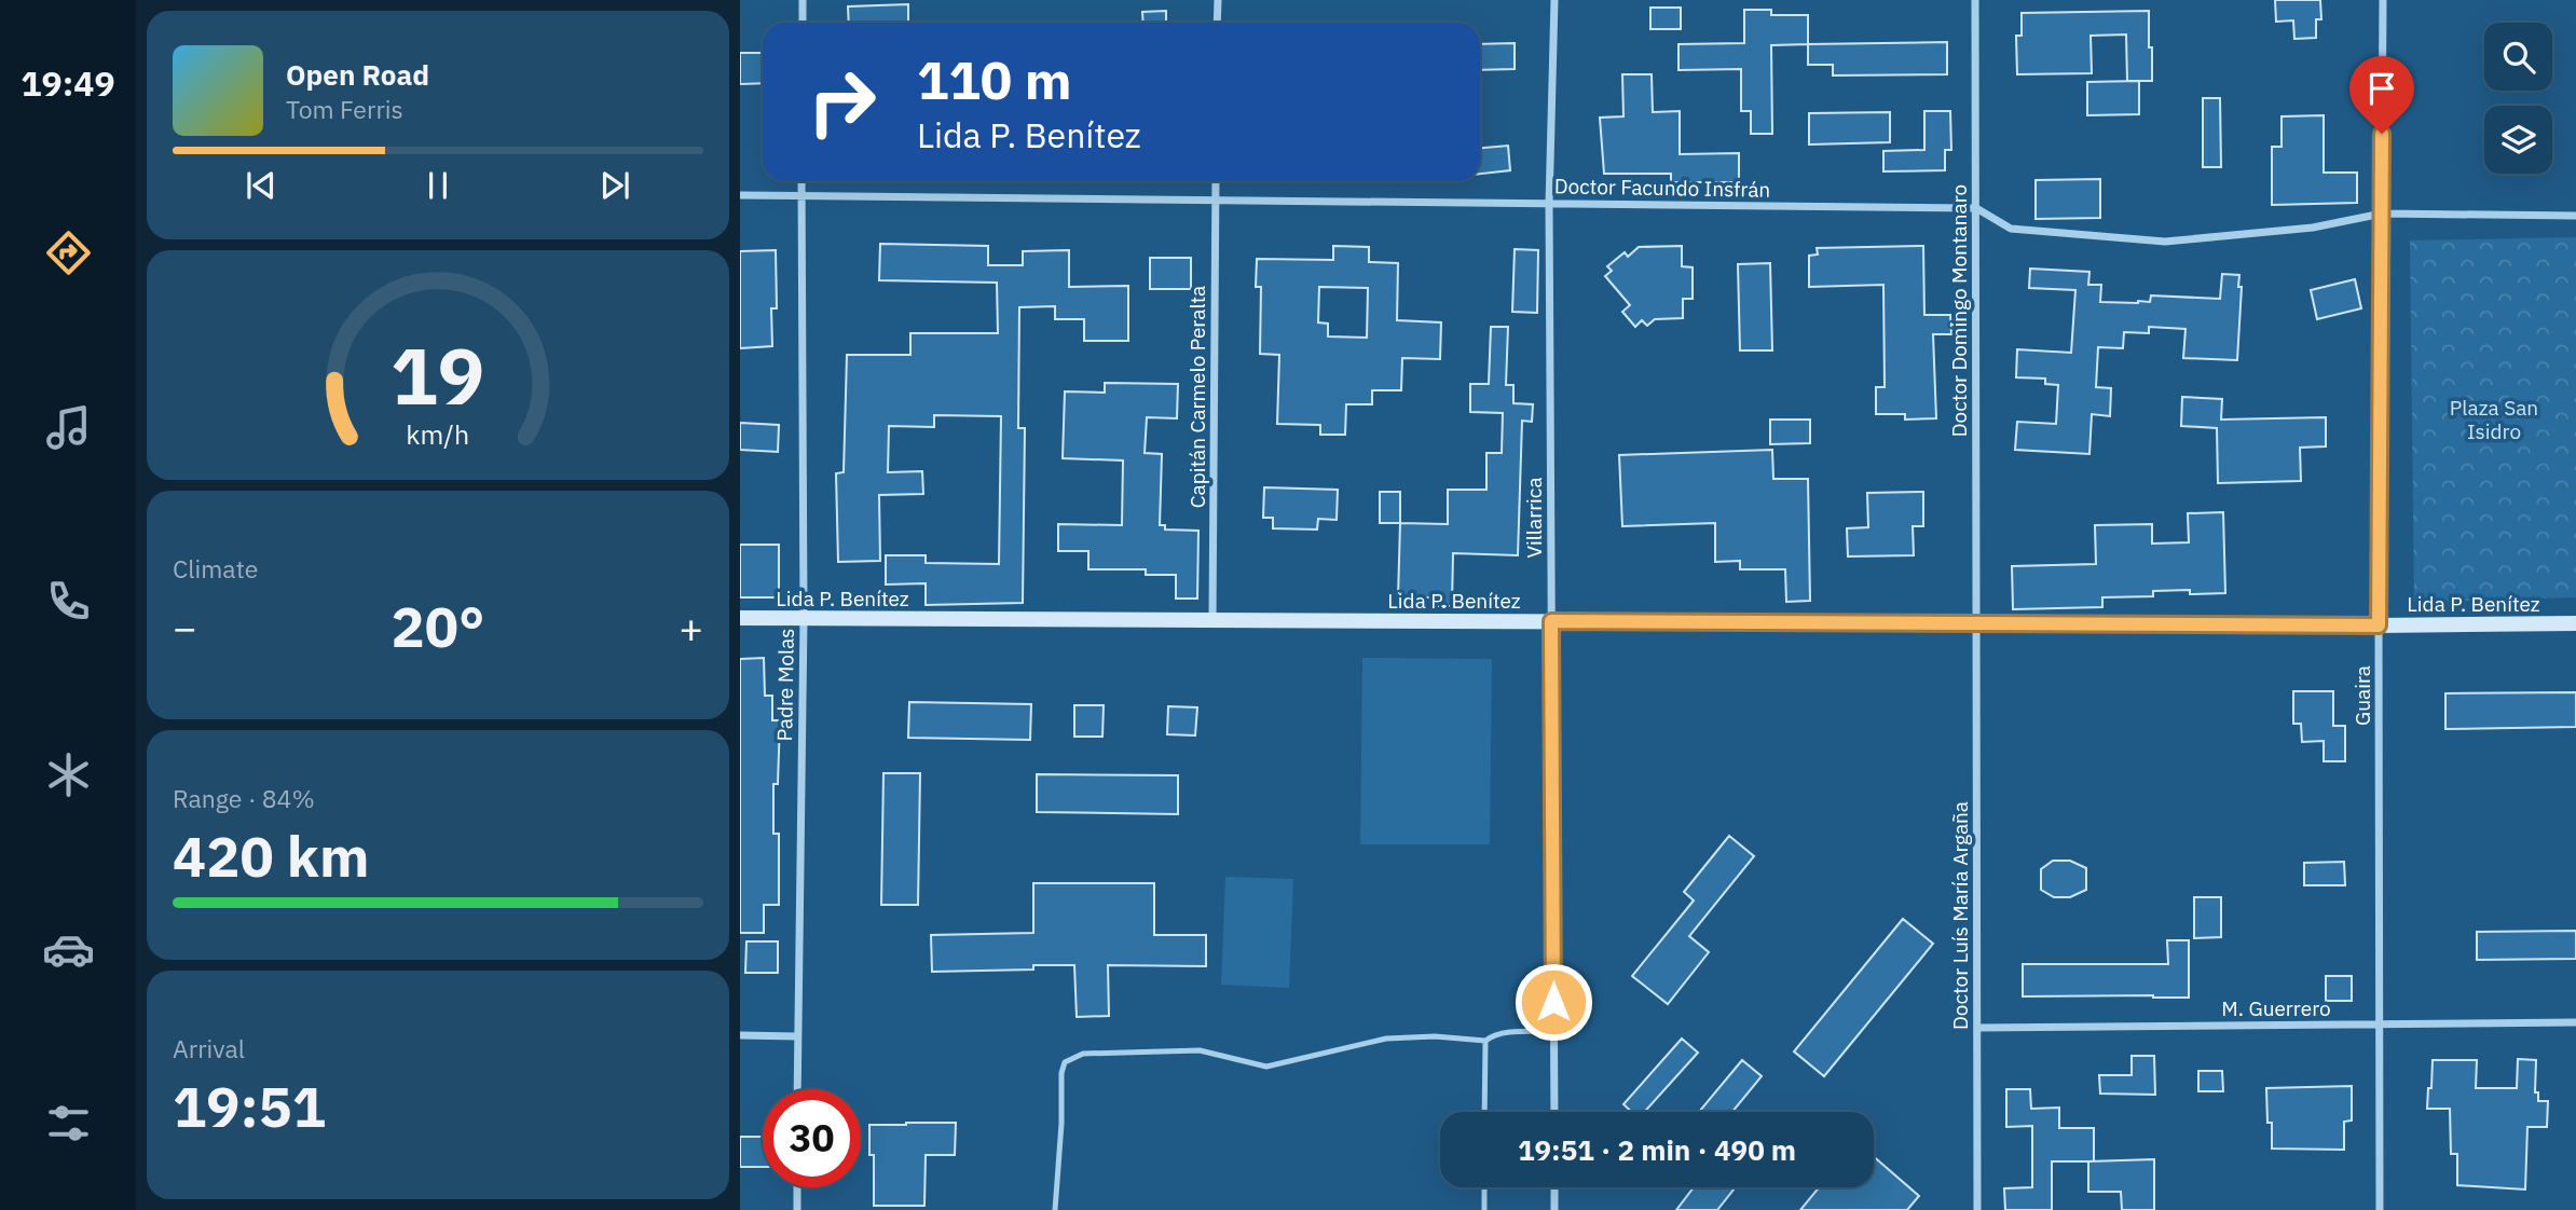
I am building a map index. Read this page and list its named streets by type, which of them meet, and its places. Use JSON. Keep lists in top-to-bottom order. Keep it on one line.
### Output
{"streets":{"street":["Doctor Facundo Insfrán","Doctor Domingo Montanaro","Capitán Carmelo Peralta","Villarrica","Lida P. Benítez","Padre Molas","Guaira","Doctor Luís María Argaña","M. Guerrero"]},"crossings":[["Doctor Facundo Insfrán","Doctor Domingo Montanaro"],["Doctor Facundo Insfrán","Capitán Carmelo Peralta"],["Doctor Facundo Insfrán","Villarrica"],["Doctor Facundo Insfrán","Padre Molas"],["Doctor Domingo Montanaro","Lida P. Benítez"],["Doctor Domingo Montanaro","Doctor Luís María Argaña"],["Capitán Carmelo Peralta","Lida P. Benítez"],["Villarrica","Lida P. Benítez"],["Lida P. Benítez","Padre Molas"],["Lida P. Benítez","Guaira"],["Lida P. Benítez","Doctor Luís María Argaña"],["Guaira","M. Guerrero"],["Doctor Luís María Argaña","M. Guerrero"]],"parks":["Plaza San Isidro"],"page":{"tabs":"19:49","turn":["110 m","Lida P. Benítez"],"song":["Open Road","Tom Ferris"],"tile":["Climate",["Range · 84%","420 km"],["Arrival","19:51"]],"heat":["−","20°","+"],"limit":"30","trip":"19:51 · 2 min · 490 m","gauge":["19","km/h"]}}
